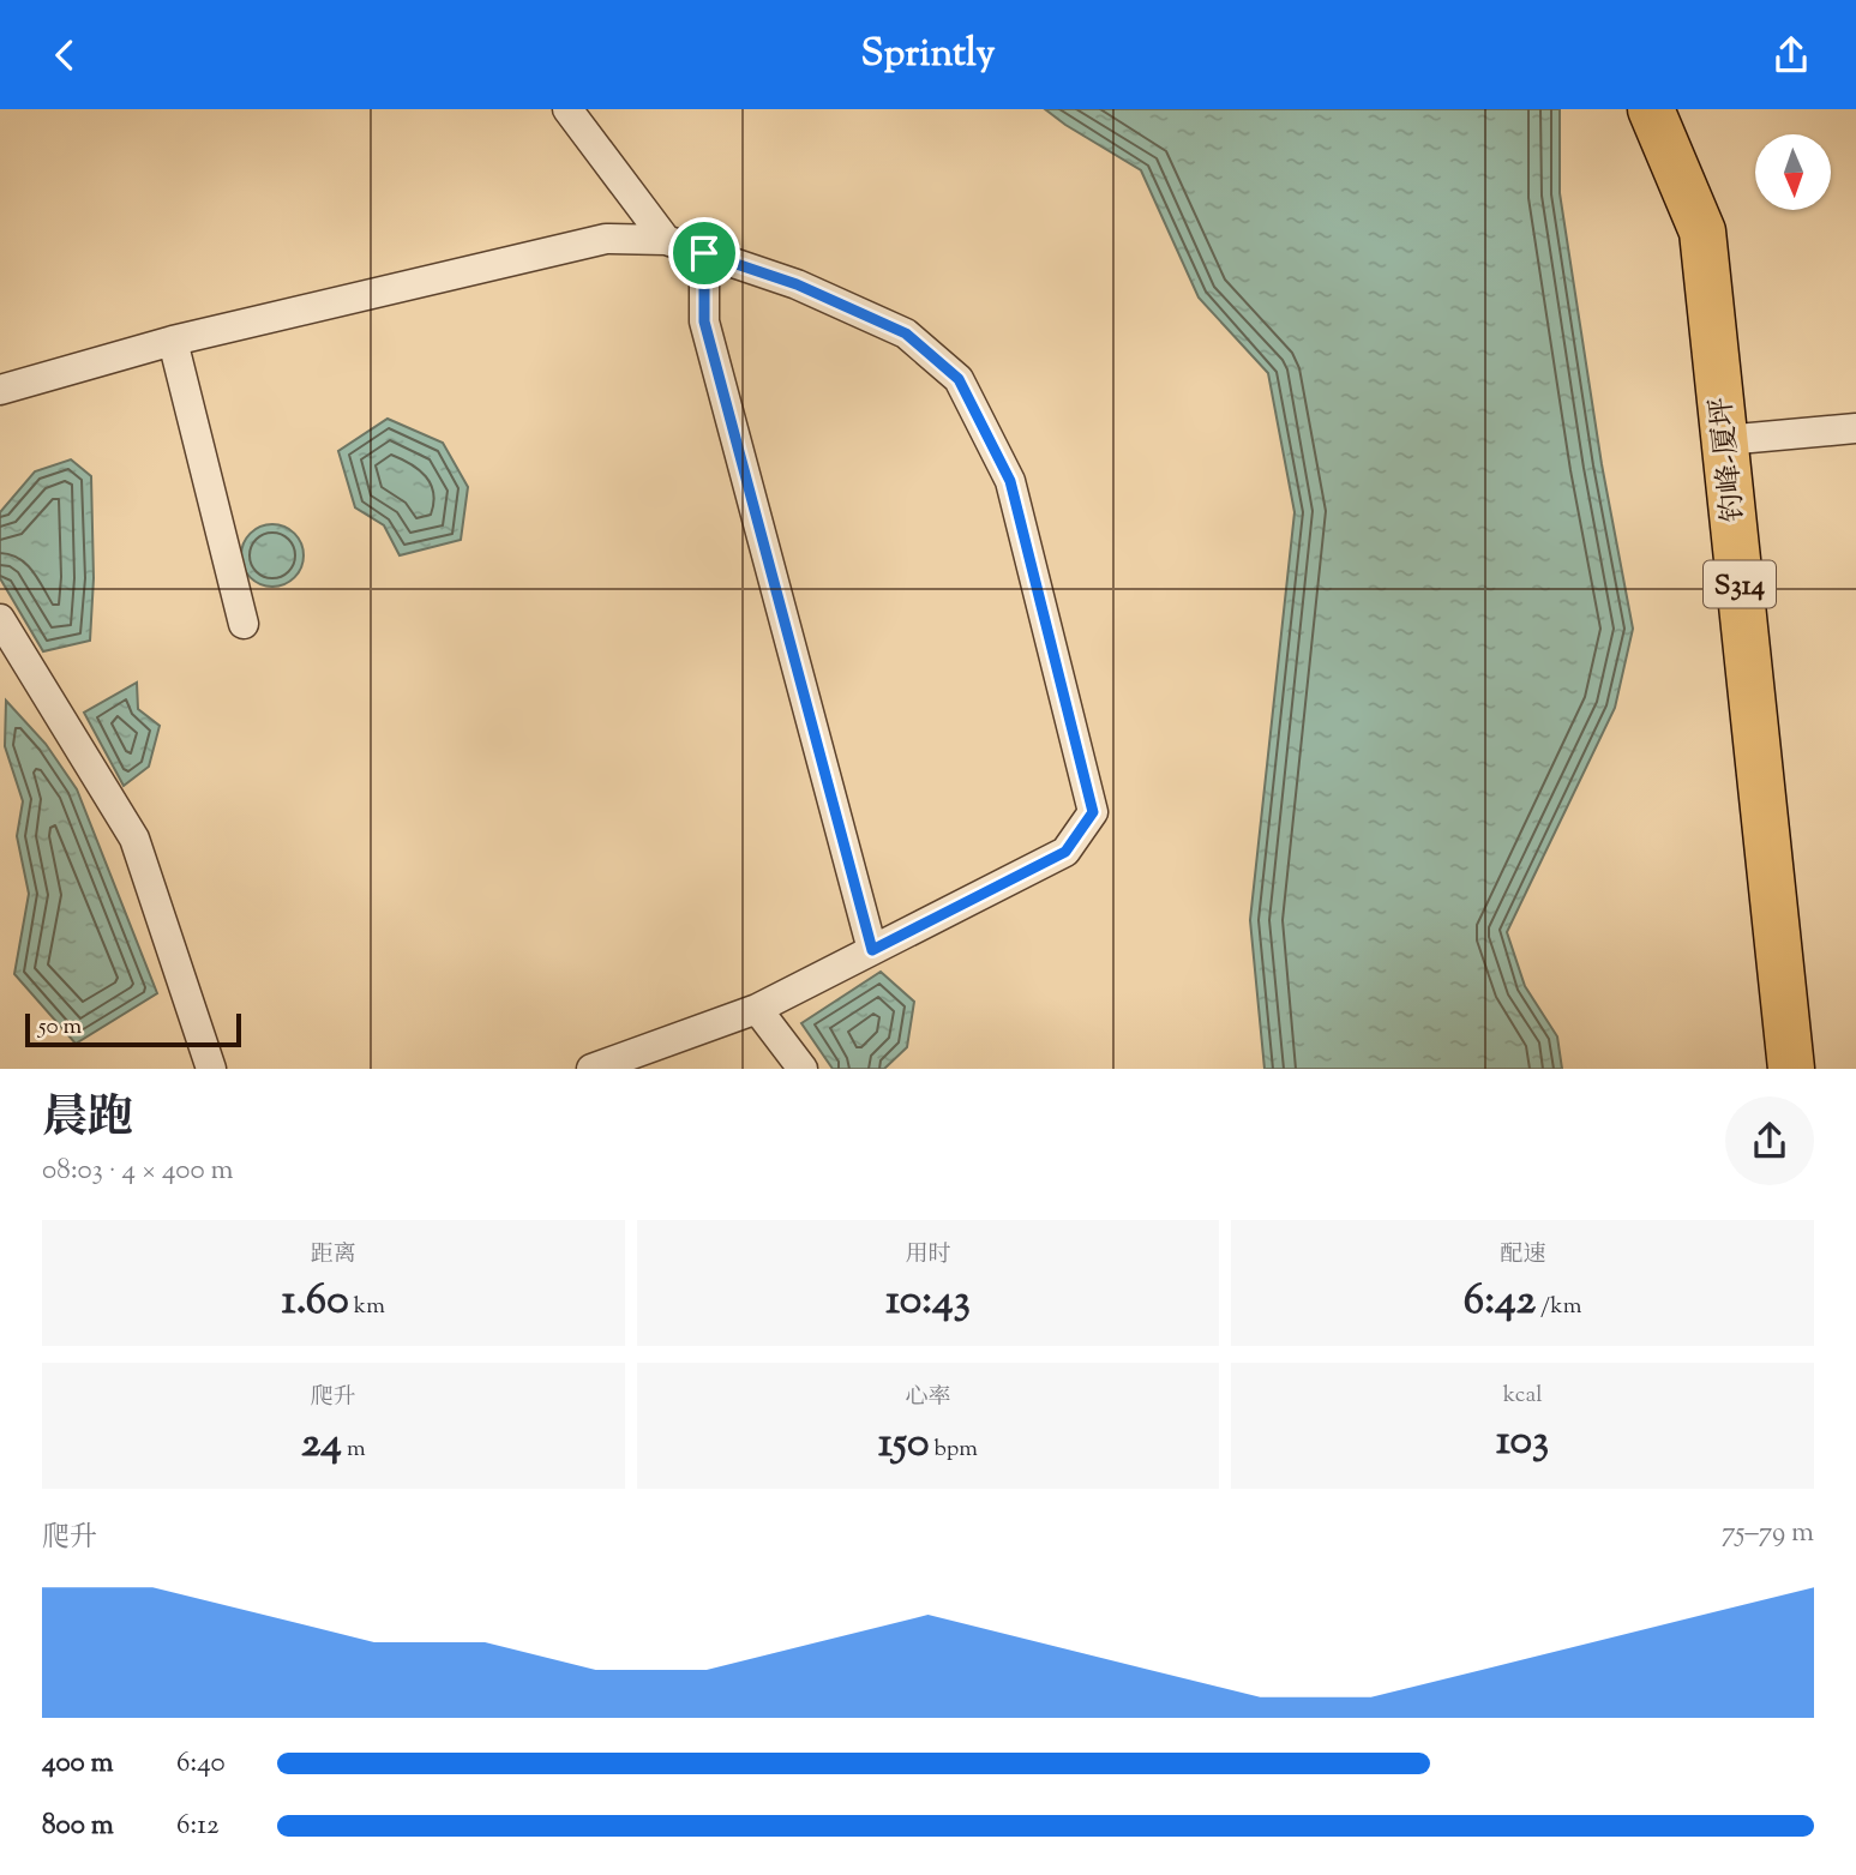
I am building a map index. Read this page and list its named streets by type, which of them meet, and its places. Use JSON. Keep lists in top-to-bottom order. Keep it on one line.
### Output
{"streets":{"main road":["钓峰-厦坪","S314"]},"scale_bar":"50 m","north":"bottom","page":{"header":"Sprintly","scale":"50 m","heading":["晨跑","08:03 · 4 × 400 m"],"stats":[["距离","1.60 km"],["用时","10:43"],["配速","6:42 /km"],["爬升","24 m"],["心率","150 bpm"],["kcal","103"]],"chart":["爬升","75–79 m"],"list":[{"name":"400 m","note":"6:40"},{"name":"800 m","note":"6:12"}]}}
